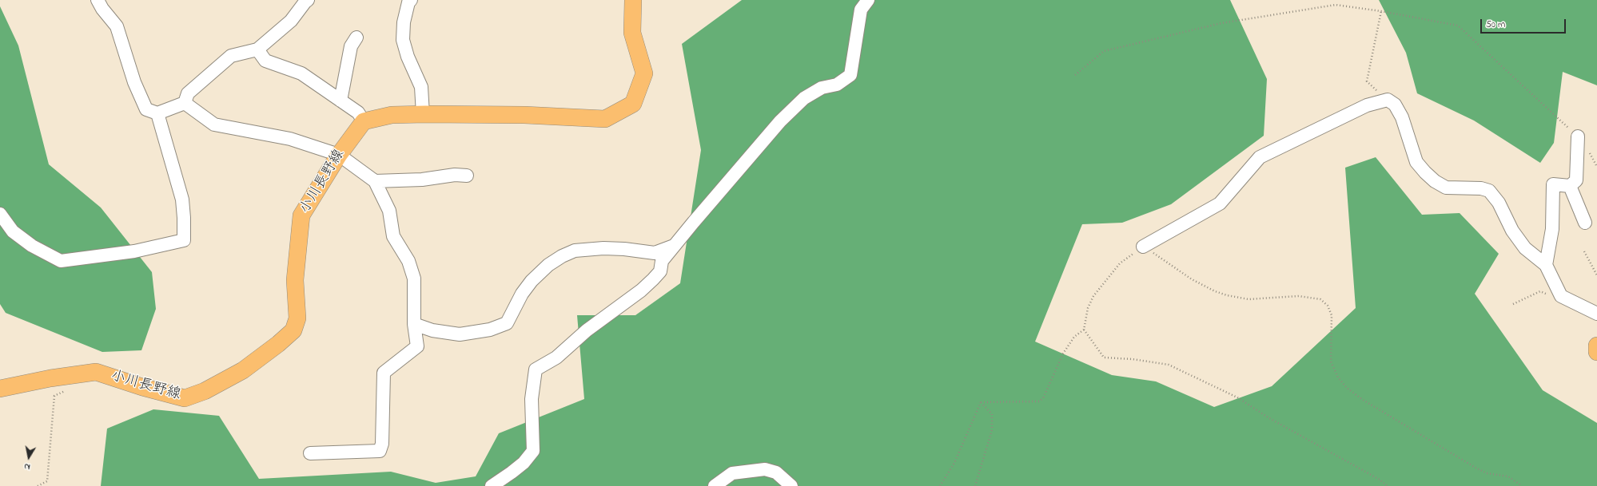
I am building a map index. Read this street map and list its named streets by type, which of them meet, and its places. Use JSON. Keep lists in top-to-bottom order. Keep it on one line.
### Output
{"streets":{"main road":["小川長野線"]},"scale_bar":"50 m","north":"bottom"}
